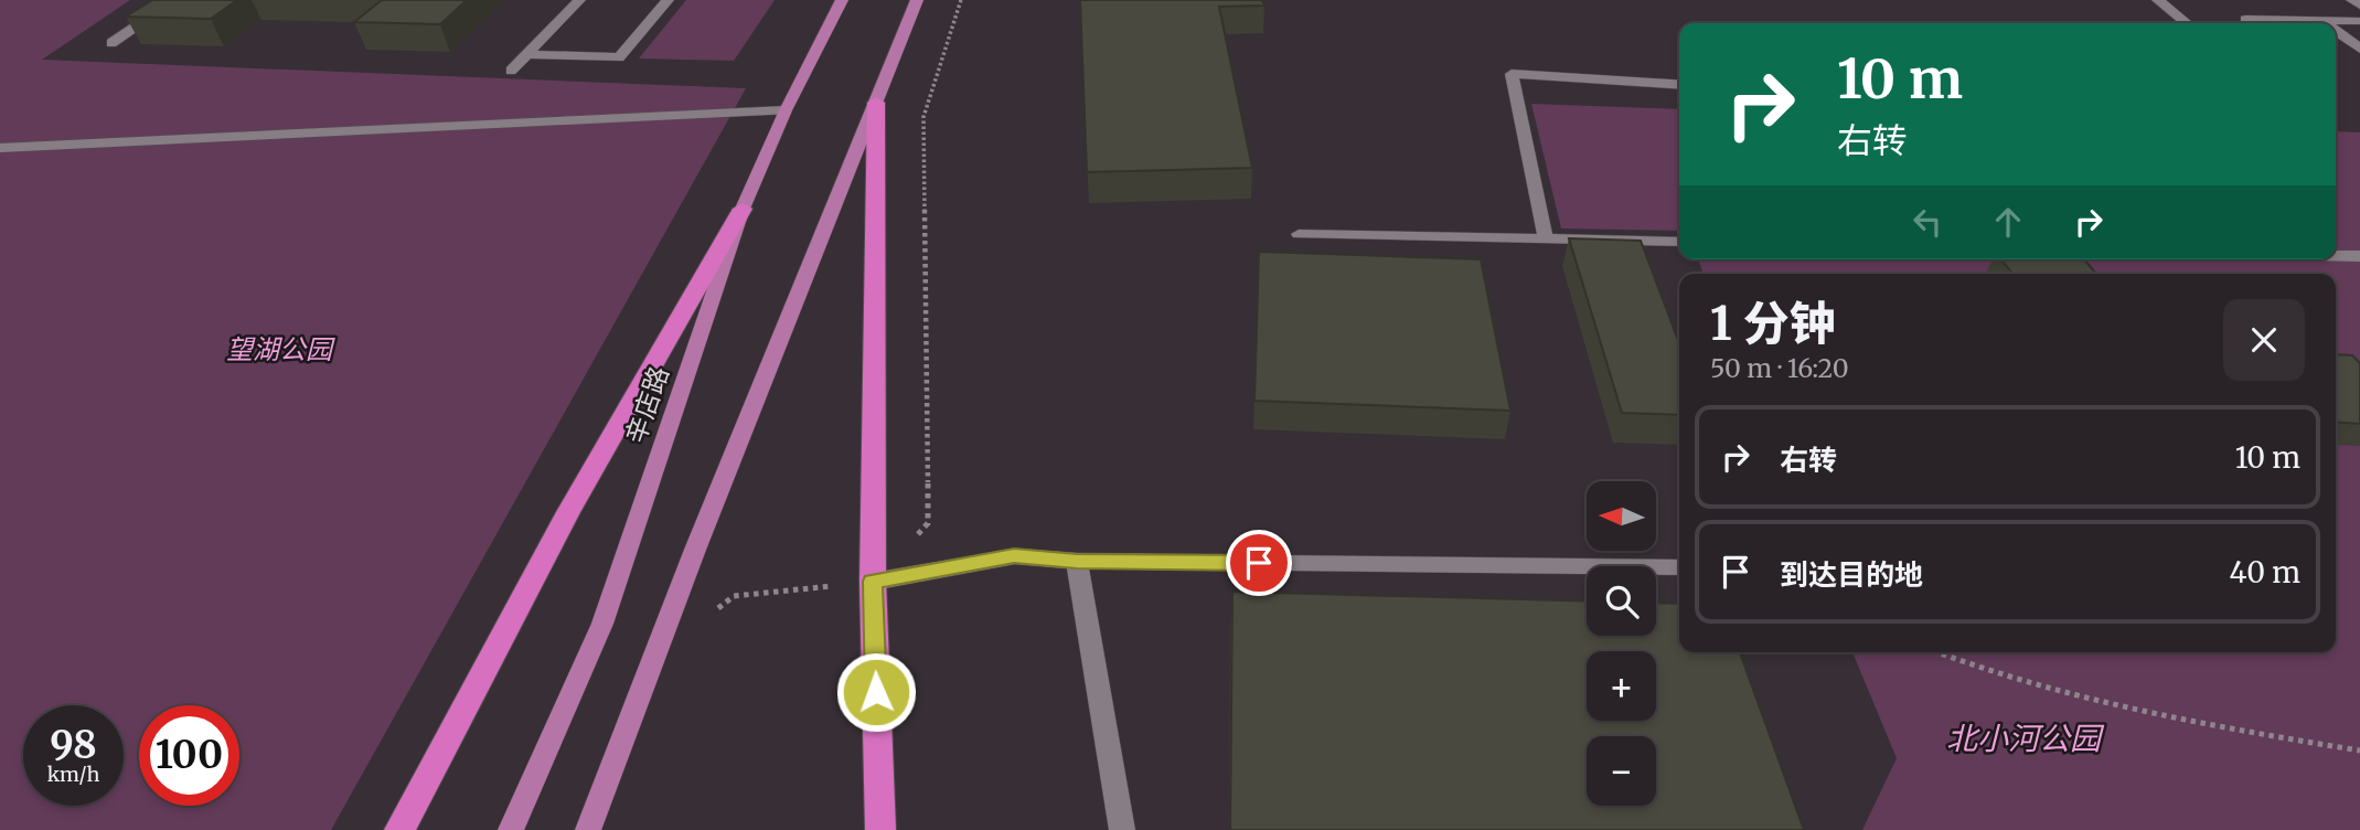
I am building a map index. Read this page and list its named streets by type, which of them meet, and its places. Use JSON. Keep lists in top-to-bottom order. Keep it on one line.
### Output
{"streets":{"main road":["辛店路"]},"parks":["望湖公园","北小河公园"],"north":"left","page":{"turn":["10 m","右转"],"heading":["1 分钟","50 m · 16:20"],"list":[{"name":"右转","value":"10 m"},{"name":"到达目的地","value":"40 m"}],"map_buttons":["+","−"],"speed":"98 km/h","limit":"100"}}
